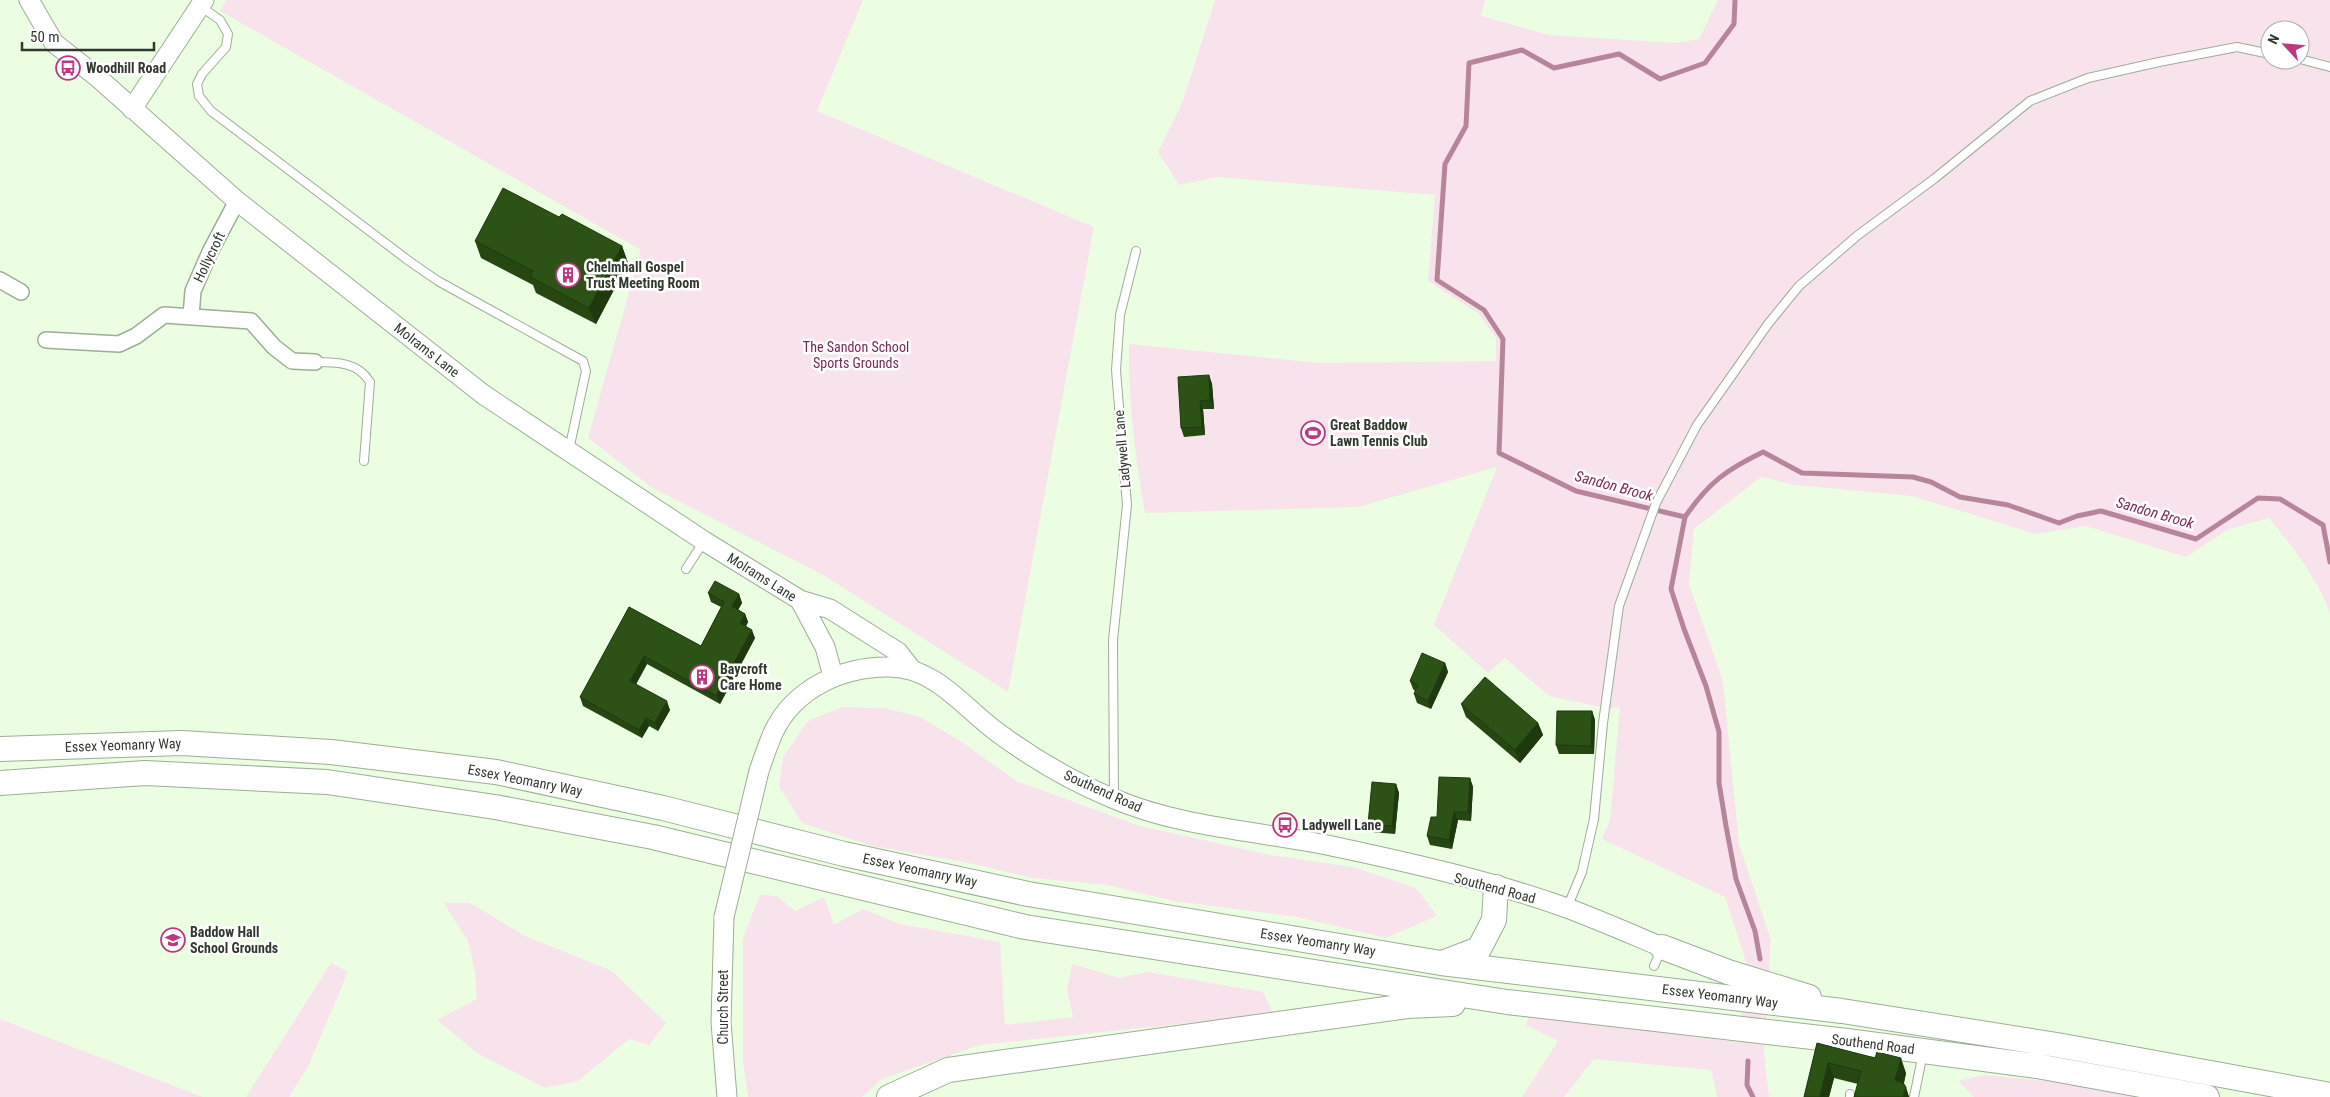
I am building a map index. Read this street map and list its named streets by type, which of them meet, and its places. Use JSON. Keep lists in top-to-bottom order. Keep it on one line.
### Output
{"streets":{"main road":["Essex Yeomanry Way","Southend Road"],"street":["Hollycroft","Molrams Lane","Church Street"],"lane":["Ladywell Lane"]},"crossings":[["Hollycroft","Molrams Lane"],["Molrams Lane","Southend Road"],["Ladywell Lane","Southend Road"],["Essex Yeomanry Way","Southend Road"],["Southend Road","Church Street"]],"water":["Sandon Brook"],"parks":["The Sandon School Sports Grounds"],"places":{"bus stop":["Woodhill Road","Ladywell Lane"],"building":["Chelmhall Gospel Trust Meeting Room","Baycroft Care Home"],"sports":["Great Baddow Lawn Tennis Club"],"school or university":["Baddow Hall School Grounds"]},"scale_bar":"50 m","north":"top left"}
